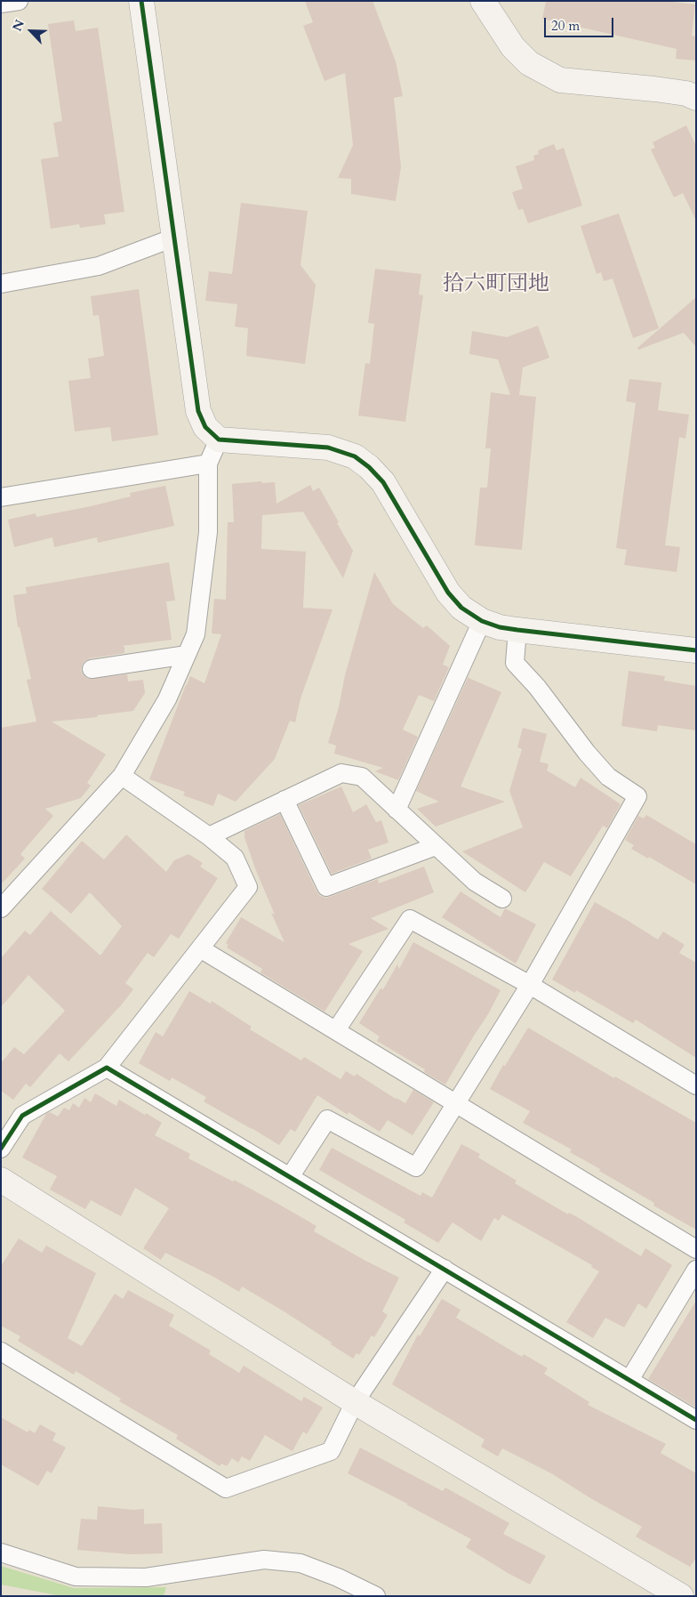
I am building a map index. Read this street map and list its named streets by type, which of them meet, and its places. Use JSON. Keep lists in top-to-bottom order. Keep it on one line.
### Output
{"districts":["拾六町団地"],"scale_bar":"20 m","north":"top left"}
